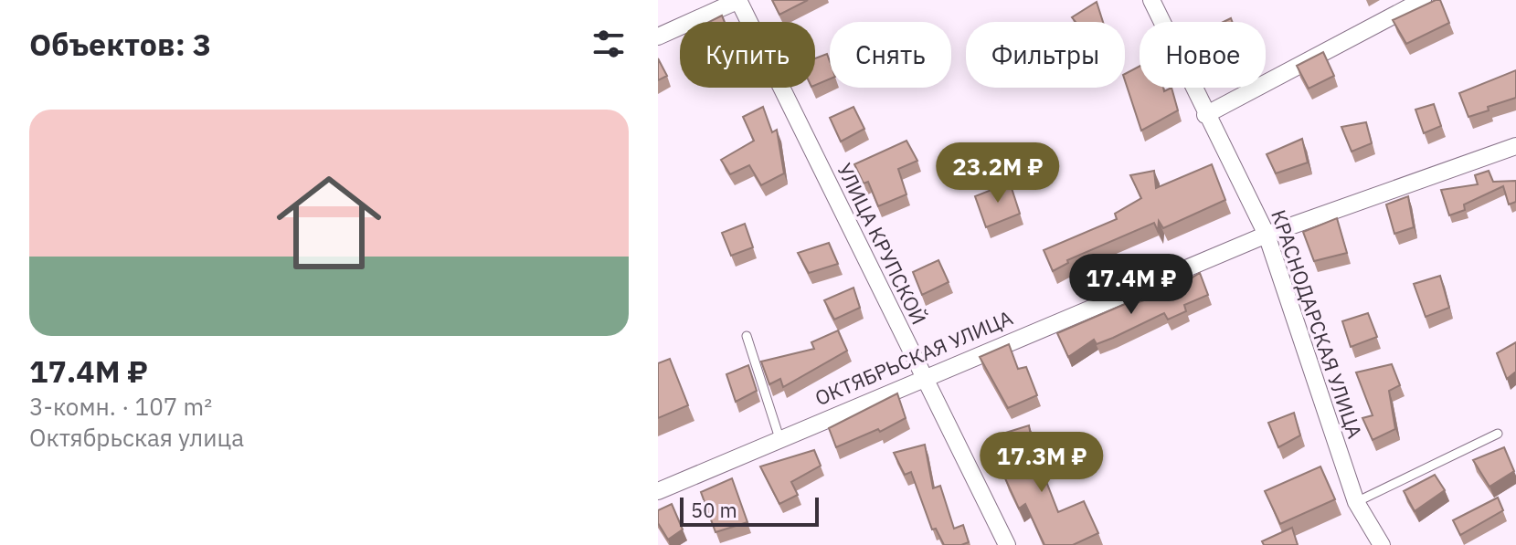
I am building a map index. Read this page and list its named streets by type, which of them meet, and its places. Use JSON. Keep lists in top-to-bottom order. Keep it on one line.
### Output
{"streets":{"street":["УЛИЦА КРУПСКОЙ","КРАСНОДАРСКАЯ УЛИЦА","ОКТЯБРЬСКАЯ УЛИЦА"]},"crossings":[["УЛИЦА КРУПСКОЙ","ОКТЯБРЬСКАЯ УЛИЦА"],["КРАСНОДАРСКАЯ УЛИЦА","ОКТЯБРЬСКАЯ УЛИЦА"]],"scale_bar":"50 m","page":{"heading":"Объектов: 3","chip":["Купить","Снять","Фильтры","Новое"],"list":[{"name":"17.4M ₽","note":"3-комн. · 107 m² · Октябрьская улица"}],"price":["23.2M ₽","17.4M ₽","17.3M ₽"],"scale":"50 m"}}
